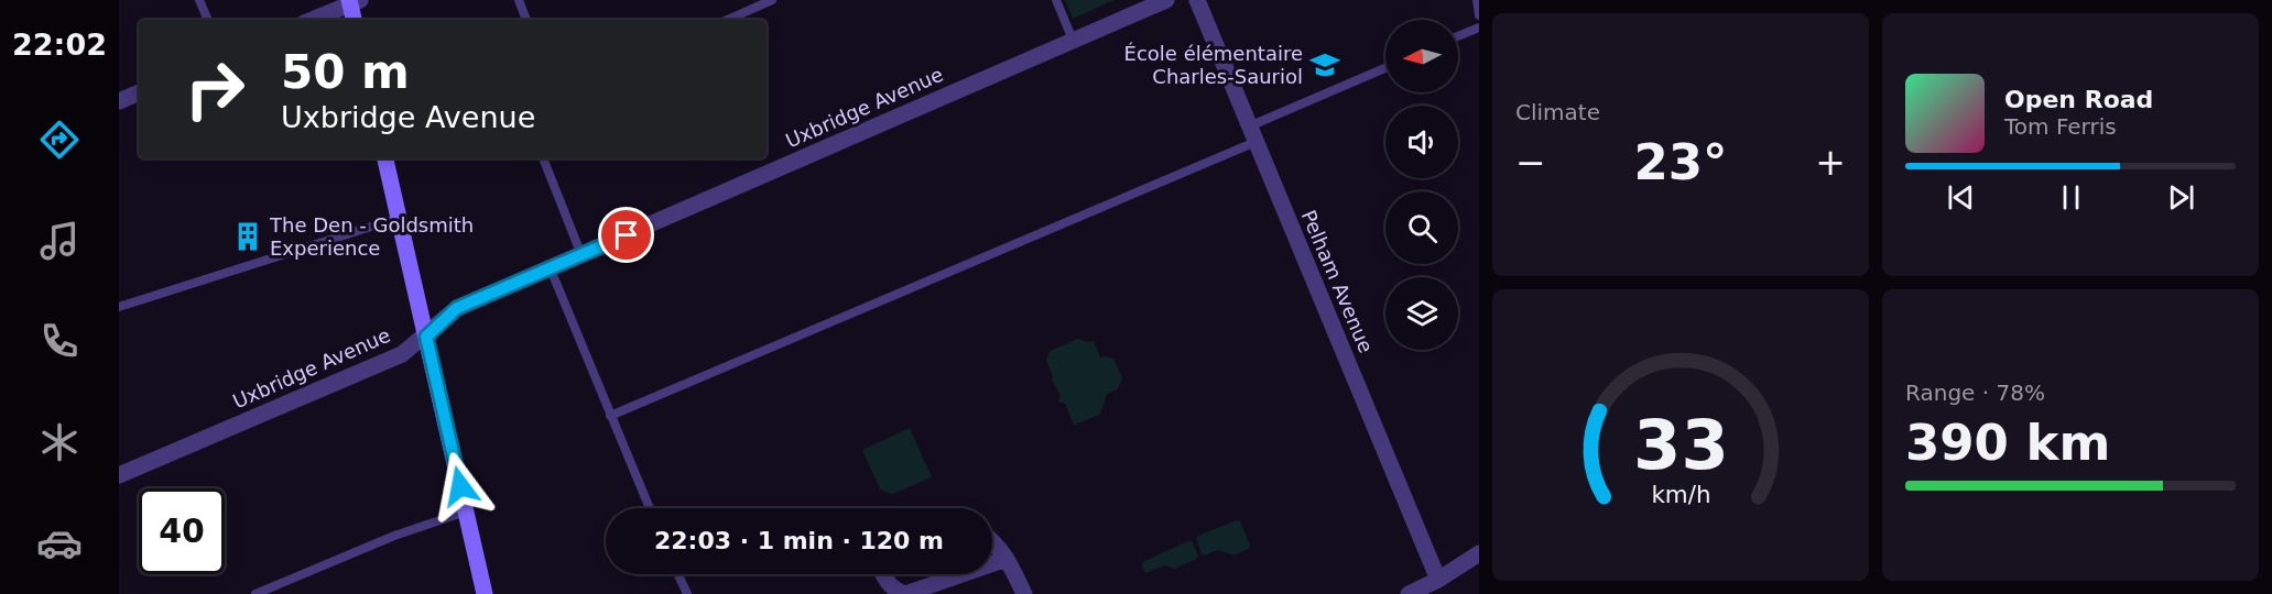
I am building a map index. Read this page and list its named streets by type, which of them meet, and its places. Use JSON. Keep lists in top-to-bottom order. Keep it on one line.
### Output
{"streets":{"street":["Uxbridge Avenue","Pelham Avenue"]},"places":{"school or university":["École élémentaire Charles-Sauriol"],"building":["The Den - Goldsmith Experience"]},"north":"left","page":{"tabs":"22:02","tile":["Climate",["Range · 78%","390 km"]],"turn":["50 m","Uxbridge Avenue"],"song":["Open Road","Tom Ferris"],"heat":["−","23°","+"],"limit":"40","trip":"22:03 · 1 min · 120 m","gauge":["33","km/h"]}}
